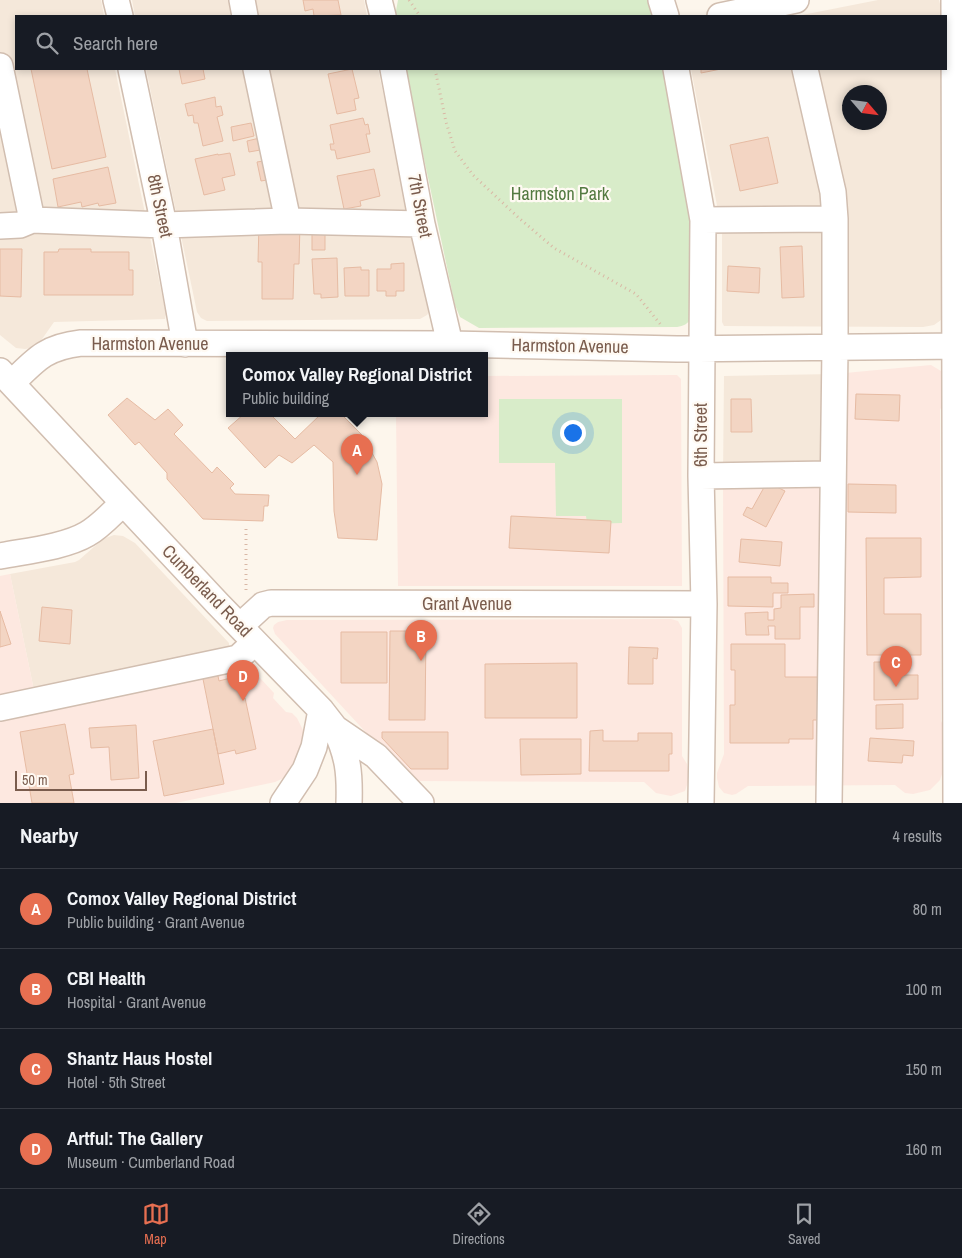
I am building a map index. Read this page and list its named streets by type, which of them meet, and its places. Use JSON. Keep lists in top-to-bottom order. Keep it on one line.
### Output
{"streets":{"street":["8th Street","7th Street","Harmston Avenue","6th Street","Cumberland Road","Grant Avenue"]},"crossings":[["8th Street","Harmston Avenue"],["7th Street","Harmston Avenue"],["Harmston Avenue","6th Street"],["Harmston Avenue","Cumberland Road"],["6th Street","Grant Avenue"],["Cumberland Road","Grant Avenue"]],"parks":["Harmston Park"],"scale_bar":"50 m","north":"bottom right","page":{"search":"Search here","popup":["Comox Valley Regional District","Public building"],"pins":["A","B","C","D"],"scale":"50 m","heading":["Nearby","4 results"],"list":[{"mark":"A","name":"Comox Valley Regional District","note":"Public building · Grant Avenue","value":"80 m"},{"mark":"B","name":"CBI Health","note":"Hospital · Grant Avenue","value":"100 m"},{"mark":"C","name":"Shantz Haus Hostel","note":"Hotel · 5th Street","value":"150 m"},{"mark":"D","name":"Artful: The Gallery","note":"Museum · Cumberland Road","value":"160 m"}],"nav":["Map","Directions","Saved"]}}
